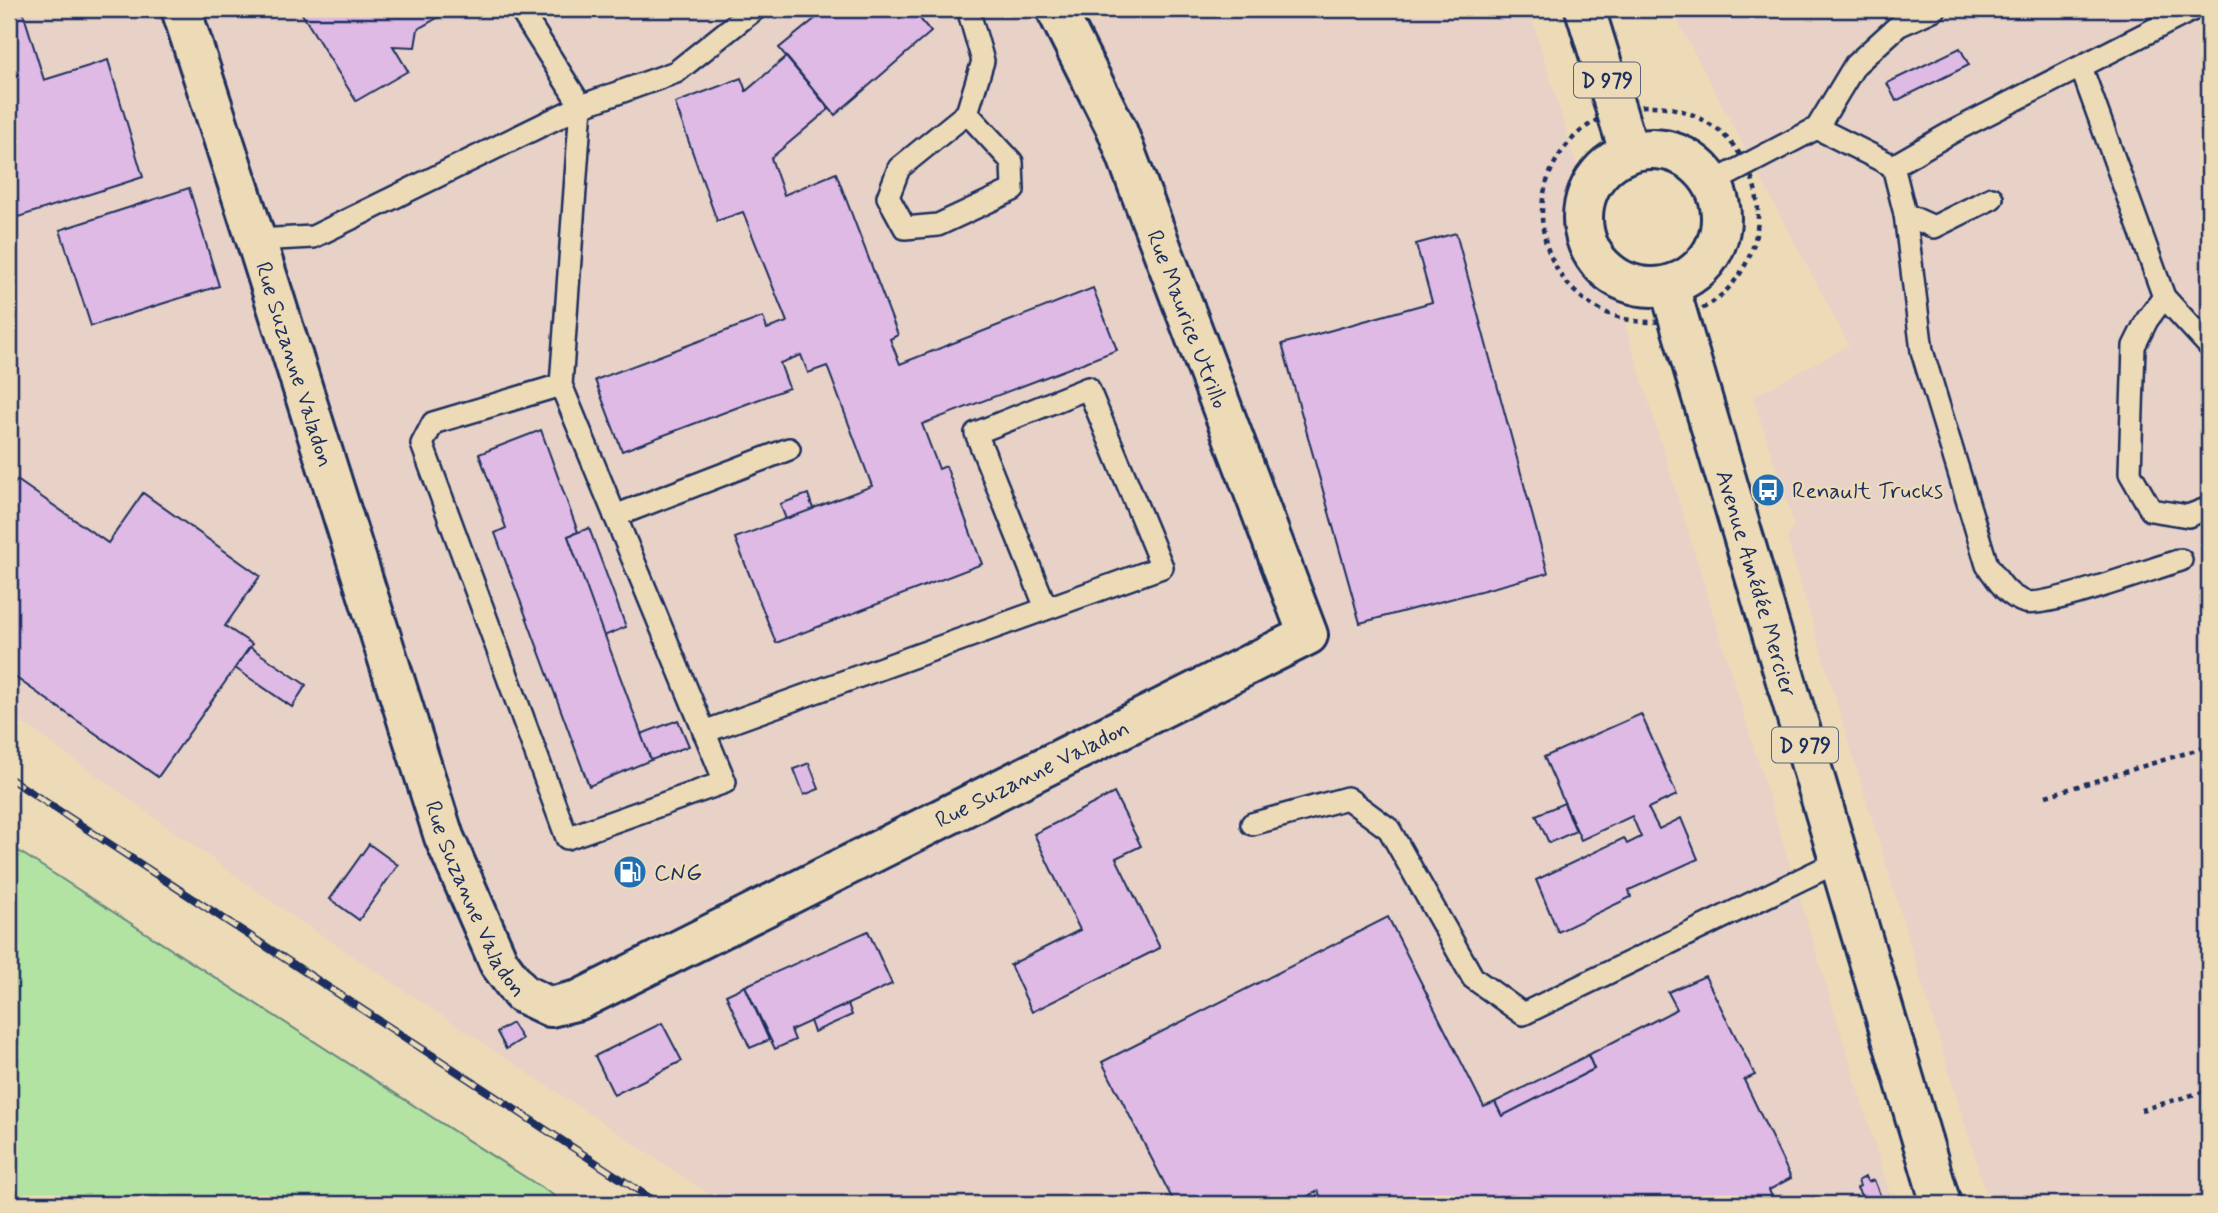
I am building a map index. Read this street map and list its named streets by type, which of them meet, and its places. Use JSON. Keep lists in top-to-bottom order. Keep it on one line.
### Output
{"streets":{"street":["D 979","Rue Maurice Utrillo","Rue Suzanne Valadon","Avenue Amédée Mercier"]},"crossings":[["D 979","Avenue Amédée Mercier"],["Rue Maurice Utrillo","Rue Suzanne Valadon"]],"places":{"bus stop":["Renault Trucks"],"fuel station":["CNG"]}}
